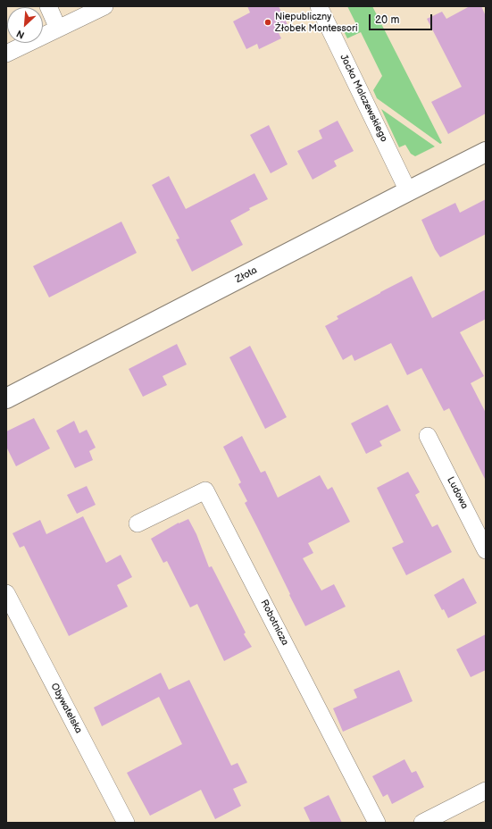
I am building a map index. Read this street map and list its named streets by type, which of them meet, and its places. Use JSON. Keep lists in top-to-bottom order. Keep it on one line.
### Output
{"streets":{"street":["Jacka Malczewskiego","Złota","Ludowa","Robotnicza","Obywatelska"]},"crossings":[["Jacka Malczewskiego","Złota"]],"places":["Niepubliczny Żłobek Montessori"],"scale_bar":"20 m","north":"bottom left"}
